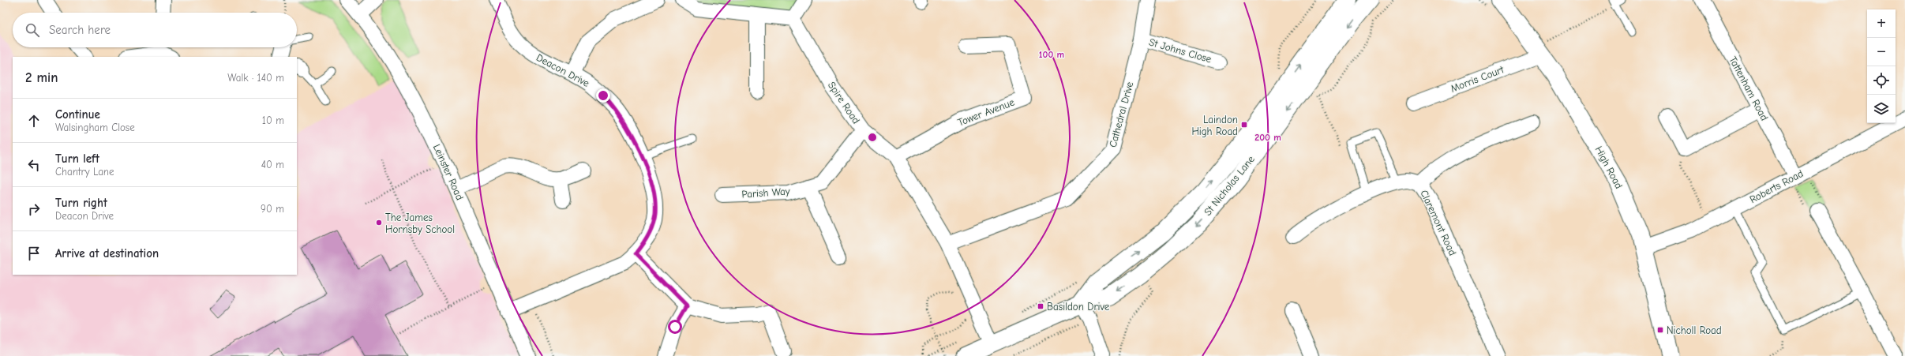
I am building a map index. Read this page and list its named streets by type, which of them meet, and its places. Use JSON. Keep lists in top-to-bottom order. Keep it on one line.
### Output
{"streets":{"main road":["High Road","St Nicholas Lane"],"street":["St Johns Close","Deacon Drive","Morris Court","Tattenham Road","Spire Road","Tower Avenue","Cathedral Drive","Leinster Road","Roberts Road","Parish Way","Claremont Road"]},"crossings":[["St Johns Close","Cathedral Drive"],["Deacon Drive","Leinster Road"],["Morris Court","High Road"],["Tattenham Road","Roberts Road"],["Spire Road","Tower Avenue"],["Spire Road","Cathedral Drive"],["Spire Road","St Nicholas Lane"],["Spire Road","Parish Way"],["High Road","Roberts Road"]],"places":{"transit":["Laindon High Road","Basildon Drive","Nicholl Road"],"other":["The James Hornsby School"]},"page":{"map_buttons":["+","−"],"search":"Search here","heading":["2 min","Walk · 140 m"],"list":[["Continue","Walsingham Close","10 m"],["Turn left","Chantry Lane","40 m"],["Turn right","Deacon Drive","90 m"],"Arrive at destination"]},"rings":["100 m","200 m"]}
